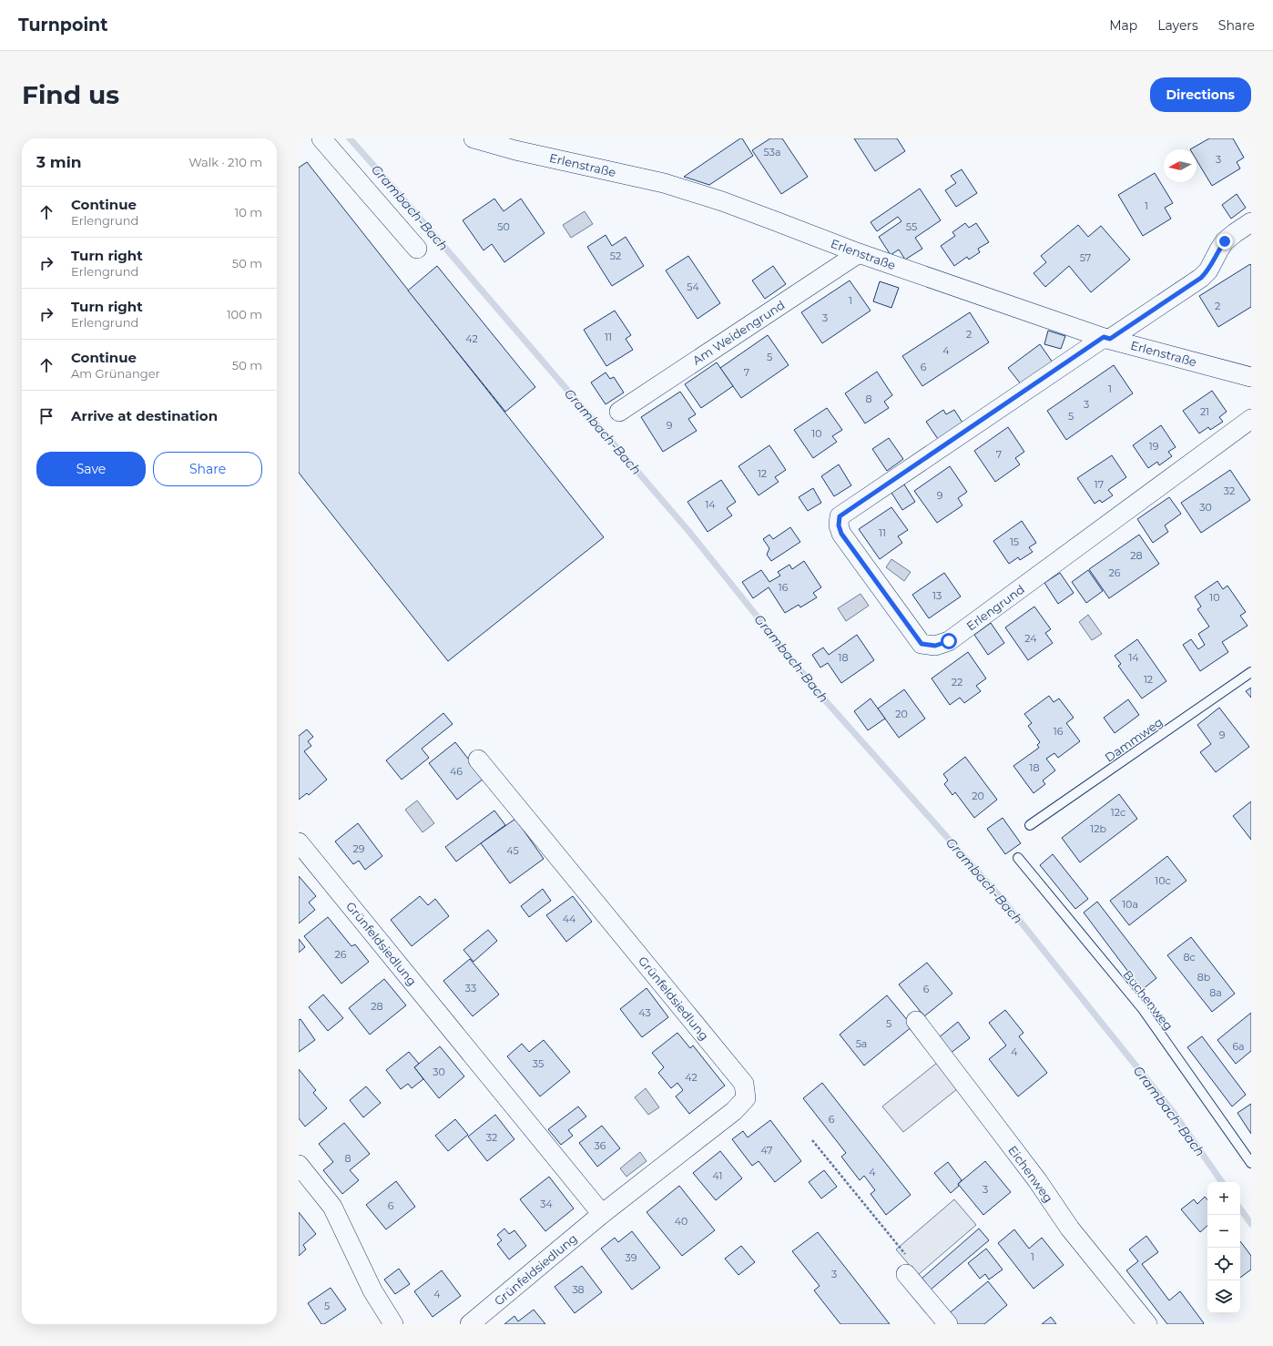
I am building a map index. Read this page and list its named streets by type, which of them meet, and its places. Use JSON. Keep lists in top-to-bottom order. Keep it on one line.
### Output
{"streets":{"street":["Erlenstraße","Am Weidengrund","Erlengrund","Grünfeldsiedlung","Eichenweg"],"lane":["Dammweg","Buchenweg"]},"crossings":[["Erlenstraße","Am Weidengrund"],["Erlenstraße","Erlengrund"]],"water":["Grambach-Bach"],"house_numbers":["53a","3","1","50","55","52","57","54","1","2","3","2","11","42","4","5","6","7","1","8","3","21","5","9","10","19","7","12","17","32","9","14","30","11","15","28","26","16","13","10","24","18","14","12","22","20","16","9","18","46","20","12c","12b","29","45","10c","10a","44","26","8c","8b","33","6","8a","28","43","5","5a","6a","4","35","30","42","6","32","36","47","8","4","41","3","34","6","40","1","39","3","38","4","5"],"north":"left","page":{"header":"Turnpoint","nav":["Map","Layers","Share"],"buttons":["Directions",["Save","Share"]],"title":"Find us","heading":["3 min","Walk · 210 m"],"list":[["Continue","Erlengrund","10 m"],["Turn right","Erlengrund","50 m"],["Turn right","Erlengrund","100 m"],["Continue","Am Grünanger","50 m"],"Arrive at destination"],"map_buttons":["+","−"]}}
